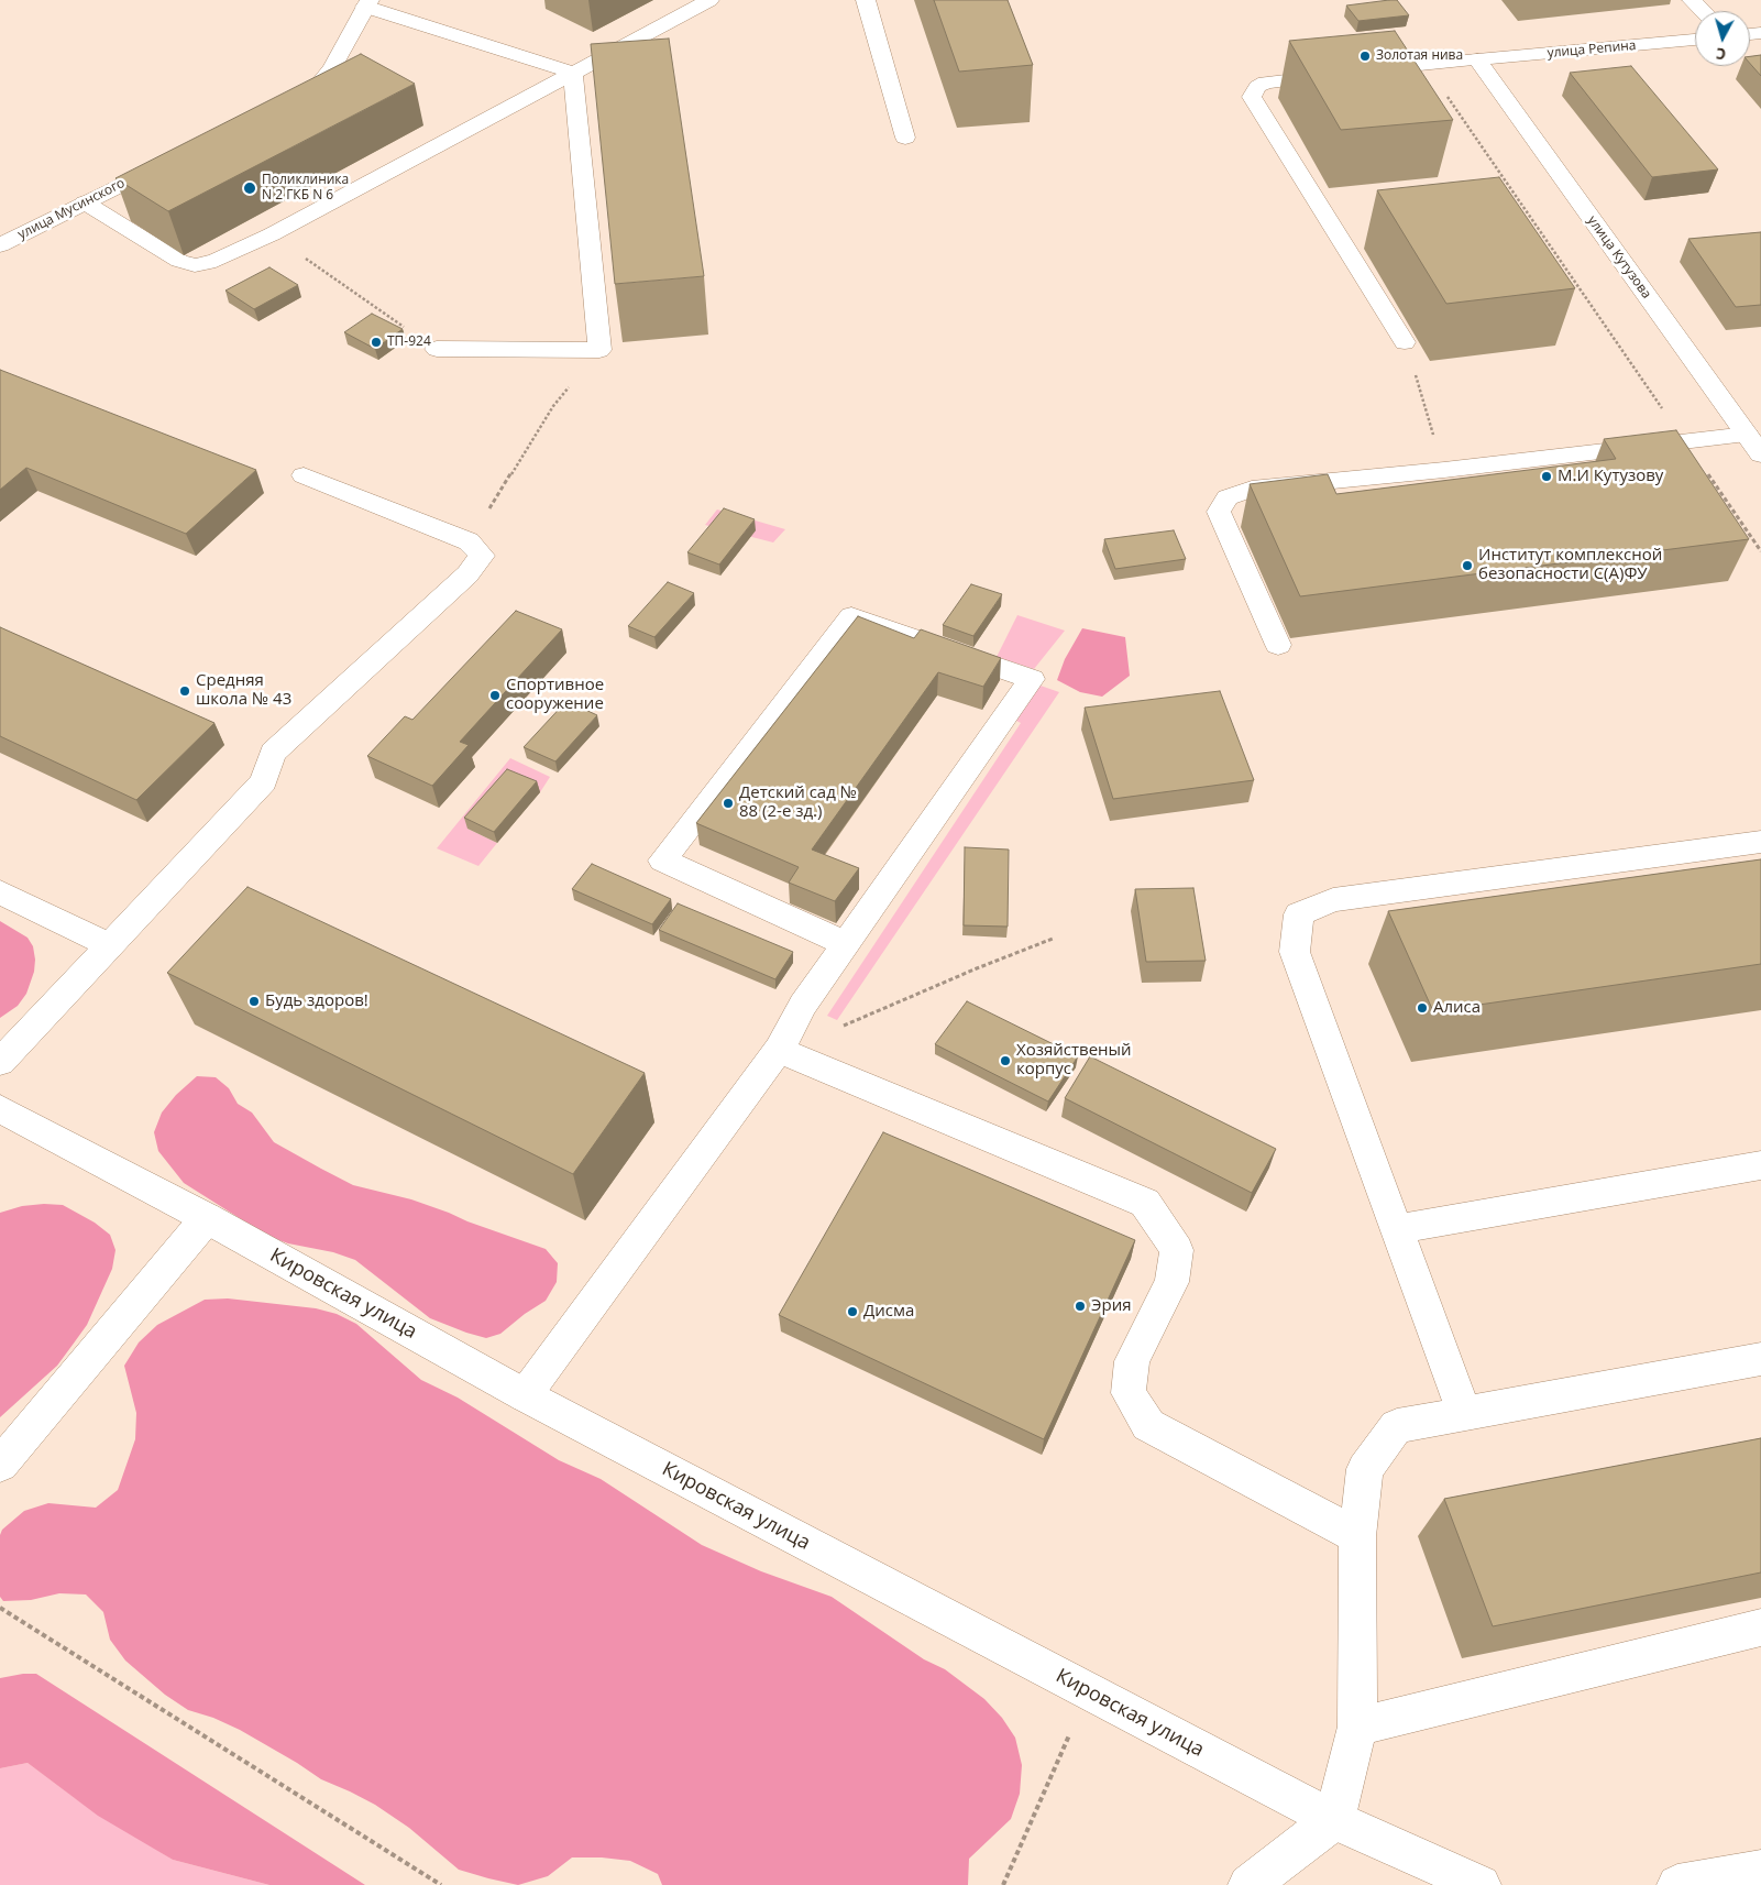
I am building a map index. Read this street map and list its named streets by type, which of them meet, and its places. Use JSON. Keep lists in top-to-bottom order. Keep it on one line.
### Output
{"streets":{"street":["улица Репина","улица Мусинского","улица Кутузова","Кировская улица"]},"crossings":[["улица Репина","улица Кутузова"]],"places":["Золотая нива","Поликлиника N 2 ГКБ N 6","ТП-924","М.И Кутузову","Институт комплексной безопасности С(А)ФУ","Средняя школа № 43","Спортивное сооружение","Детский сад № 88 (2-е зд.)","Будь здоров!","Алиса","Хозяйственый корпус","Эрия","Дисма"],"north":"bottom"}
